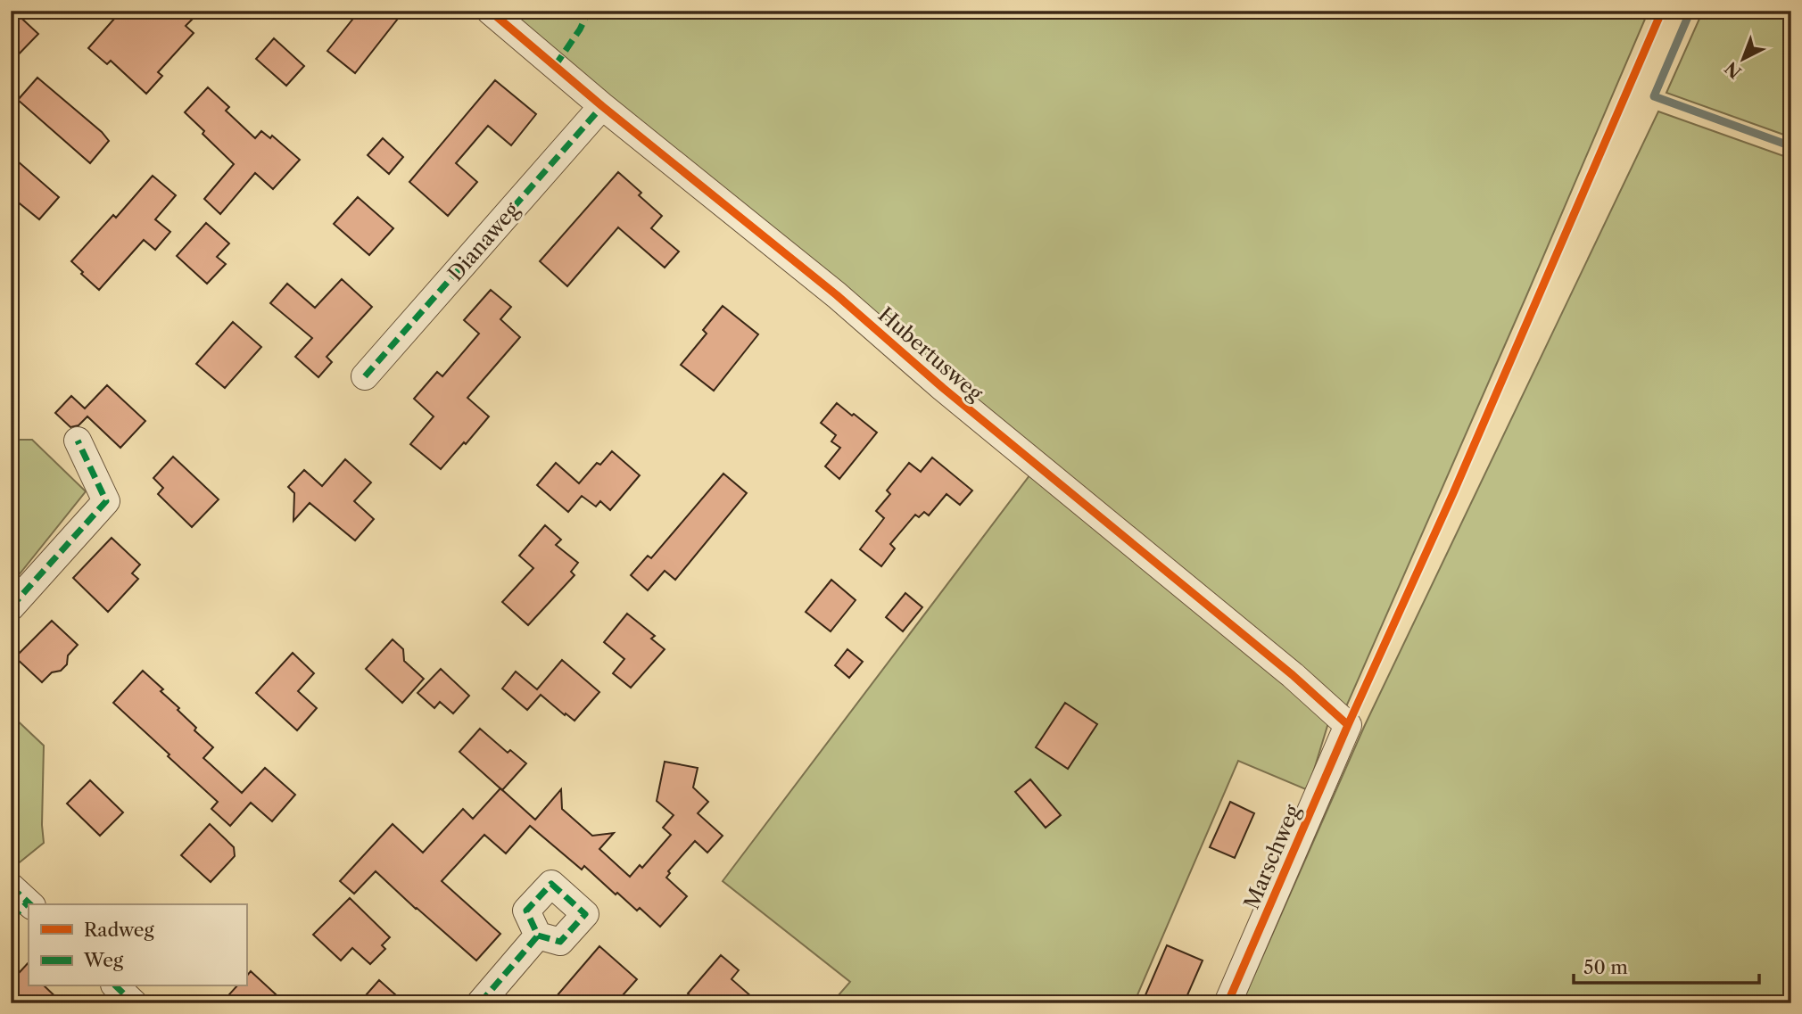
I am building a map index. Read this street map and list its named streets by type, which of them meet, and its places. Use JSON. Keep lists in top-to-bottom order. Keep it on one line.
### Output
{"streets":{"street":["Dianaweg","Hubertusweg","Marschweg"]},"crossings":[["Dianaweg","Hubertusweg"],["Hubertusweg","Marschweg"]],"legend":["Radweg","Weg"],"scale_bar":"50 m","north":"bottom left"}
